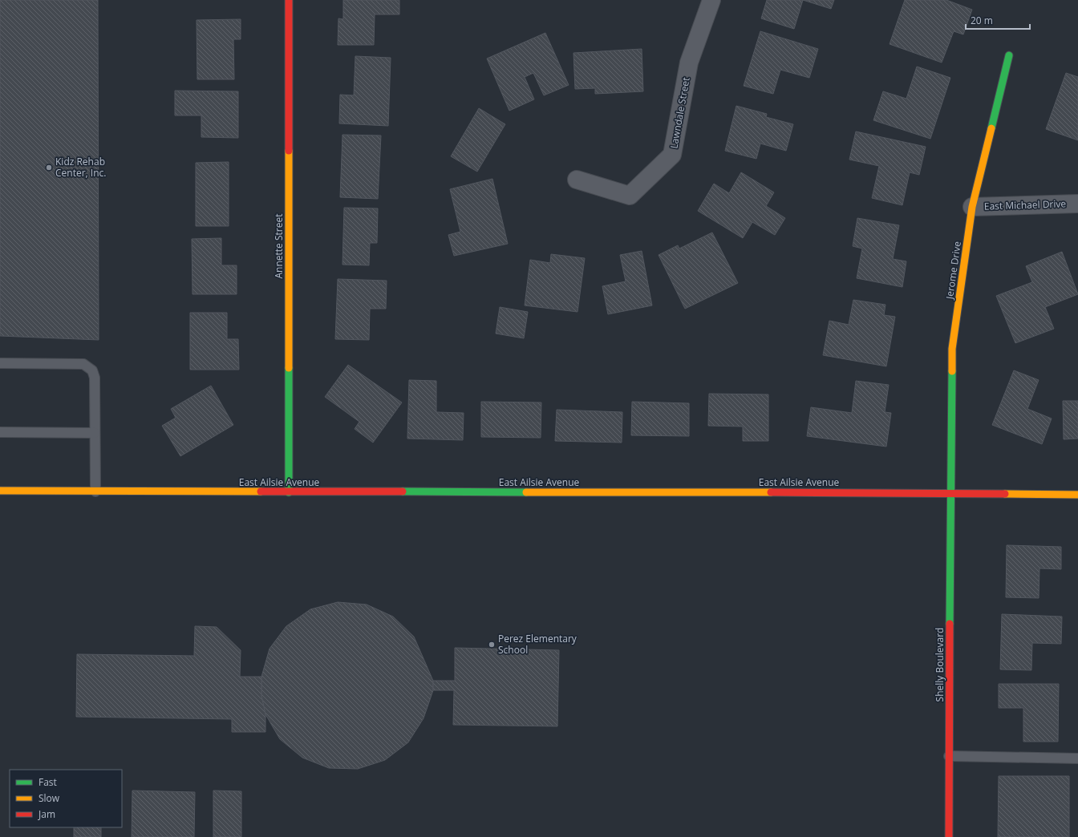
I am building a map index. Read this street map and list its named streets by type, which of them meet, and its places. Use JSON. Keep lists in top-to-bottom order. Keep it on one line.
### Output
{"streets":{"street":["Lawndale Street","East Michael Drive","Annette Street","Jerome Drive","East Ailsie Avenue","Shelly Boulevard"]},"crossings":[["East Michael Drive","Jerome Drive"],["Annette Street","East Ailsie Avenue"],["Jerome Drive","East Ailsie Avenue"],["Jerome Drive","Shelly Boulevard"],["East Ailsie Avenue","Shelly Boulevard"]],"places":["Kidz Rehab Center, Inc.","Perez Elementary School"],"legend":["Fast","Slow","Jam"],"scale_bar":"20 m"}
